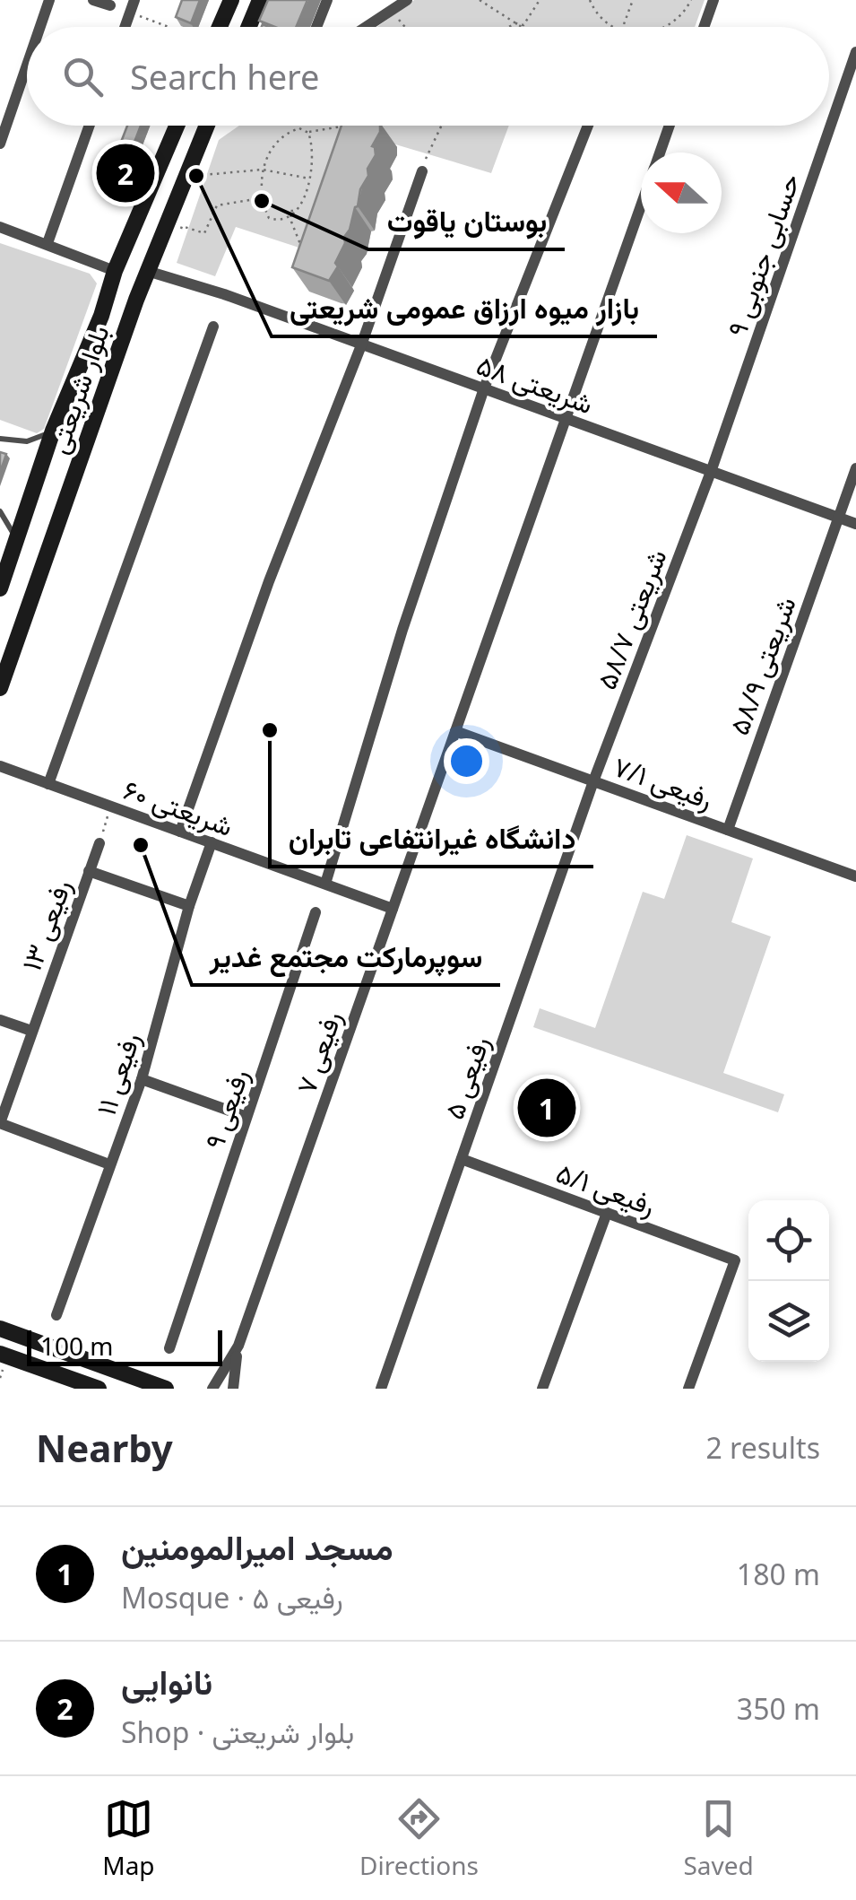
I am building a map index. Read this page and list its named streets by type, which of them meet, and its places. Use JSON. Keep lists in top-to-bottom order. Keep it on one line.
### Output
{"streets":{"main road":["بلوار شریعتی"],"street":["حسابی جنوبی ۹","شریعتی ۵۸","شریعتی ۵۸/۷","شریعتی ۵۸/۹","رفیعی ۷/۱","شریعتی ۶۰","رفیعی ۱۳","رفیعی ۷","رفیعی ۱۱","رفیعی ۵","رفیعی ۹","رفیعی ۵/۱"]},"crossings":[["حسابی جنوبی ۹","شریعتی ۵۸"],["حسابی جنوبی ۹","شریعتی ۵۸/۷"],["شریعتی ۵۸","بلوار شریعتی"],["شریعتی ۵۸","شریعتی ۵۸/۷"],["شریعتی ۵۸","شریعتی ۵۸/۹"],["شریعتی ۵۸","رفیعی ۷"],["شریعتی ۵۸/۷","رفیعی ۷/۱"],["شریعتی ۵۸/۷","رفیعی ۵"],["شریعتی ۵۸/۹","رفیعی ۷/۱"],["رفیعی ۷/۱","رفیعی ۷"],["رفیعی ۷/۱","رفیعی ۵"],["شریعتی ۶۰","رفیعی ۷"],["شریعتی ۶۰","رفیعی ۱۱"],["رفیعی ۵","رفیعی ۵/۱"]],"places":["بازار میوه ارزاق عمومی شریعتی","بوستان یاقوت","دانشگاه غیرانتفاعی تابران","سوپرمارکت مجتمع غدیر"],"scale_bar":"100 m","north":"left","page":{"search":"Search here","pins":["2","1"],"scale":"100 m","heading":["Nearby","2 results"],"list":[{"mark":"1","name":"مسجد امیرالمومنین","note":"Mosque · رفیعی ۵","value":"180 m"},{"mark":"2","name":"نانوایی","note":"Shop · بلوار شریعتی","value":"350 m"}],"nav":["Map","Directions","Saved"]}}
